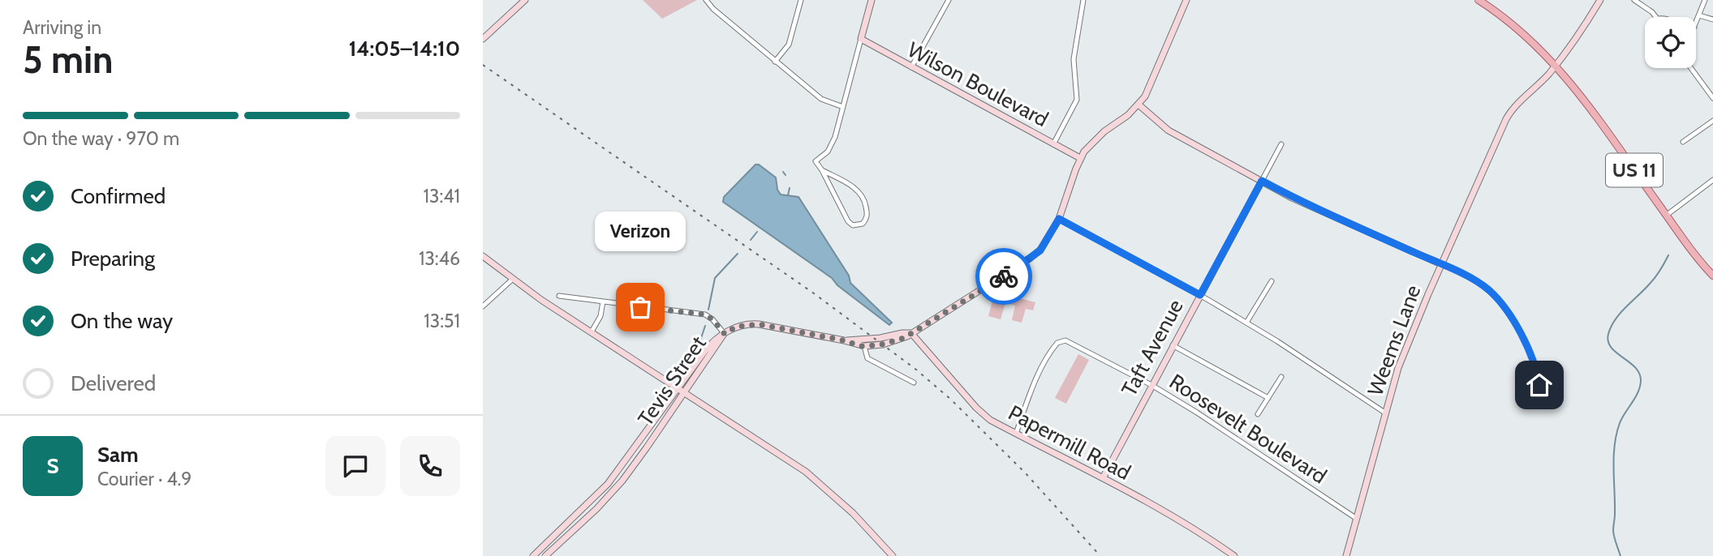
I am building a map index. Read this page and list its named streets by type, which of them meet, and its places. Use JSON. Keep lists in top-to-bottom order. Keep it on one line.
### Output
{"streets":{"main road":["Wilson Boulevard","US 11","Weems Lane","Taft Avenue","Tevis Street","Papermill Road"],"street":["Roosevelt Boulevard"]},"crossings":[["US 11","Weems Lane"],["Weems Lane","Roosevelt Boulevard"],["Taft Avenue","Roosevelt Boulevard"],["Taft Avenue","Papermill Road"],["Roosevelt Boulevard","Papermill Road"]],"places":["Verizon"],"page":{"heading":["5 min","Arriving in","14:05–14:10"],"panel":["Sam","Courier · 4.9"],"bar":"On the way · 970 m","list":[["Confirmed","13:41"],["Preparing","13:46"],["On the way","13:51"],"Delivered"],"bubble":"Verizon","round":"S"}}
